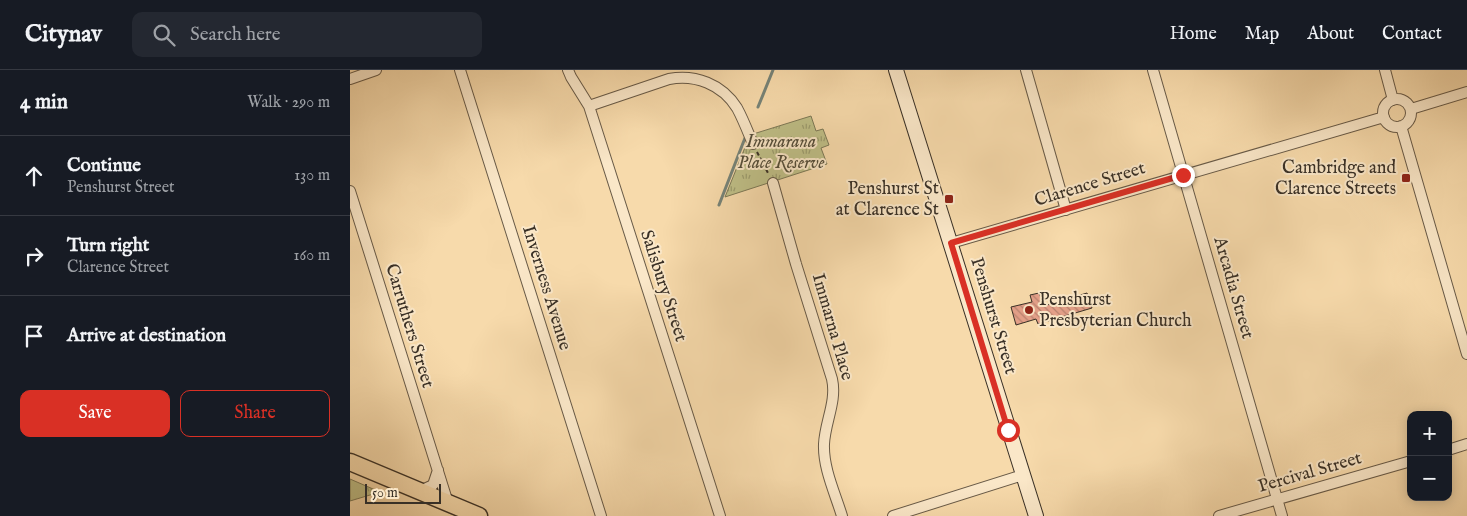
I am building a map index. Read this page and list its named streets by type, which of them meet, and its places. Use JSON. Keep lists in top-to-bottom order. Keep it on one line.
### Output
{"streets":{"main road":["Penshurst Street"],"street":["Clarence Street","Salisbury Street","Inverness Avenue","Arcadia Street","Carruthers Street","Immarna Place","Percival Street"]},"crossings":[["Clarence Street","Arcadia Street"],["Clarence Street","Penshurst Street"],["Arcadia Street","Percival Street"]],"parks":["Immarana Place Reserve"],"places":{"transit":["Cambridge and Clarence Streets","Penshurst St at Clarence St"],"other":["Penshurst Presbyterian Church"]},"scale_bar":"50 m","page":{"header":"Citynav","search":"Search here","nav":["Home","Map","About","Contact"],"heading":["4 min","Walk · 290 m"],"list":[["Continue","Penshurst Street","130 m"],["Turn right","Clarence Street","160 m"],"Arrive at destination"],"buttons":["Save","Share"],"map_buttons":["+","−"],"scale":"50 m"}}
